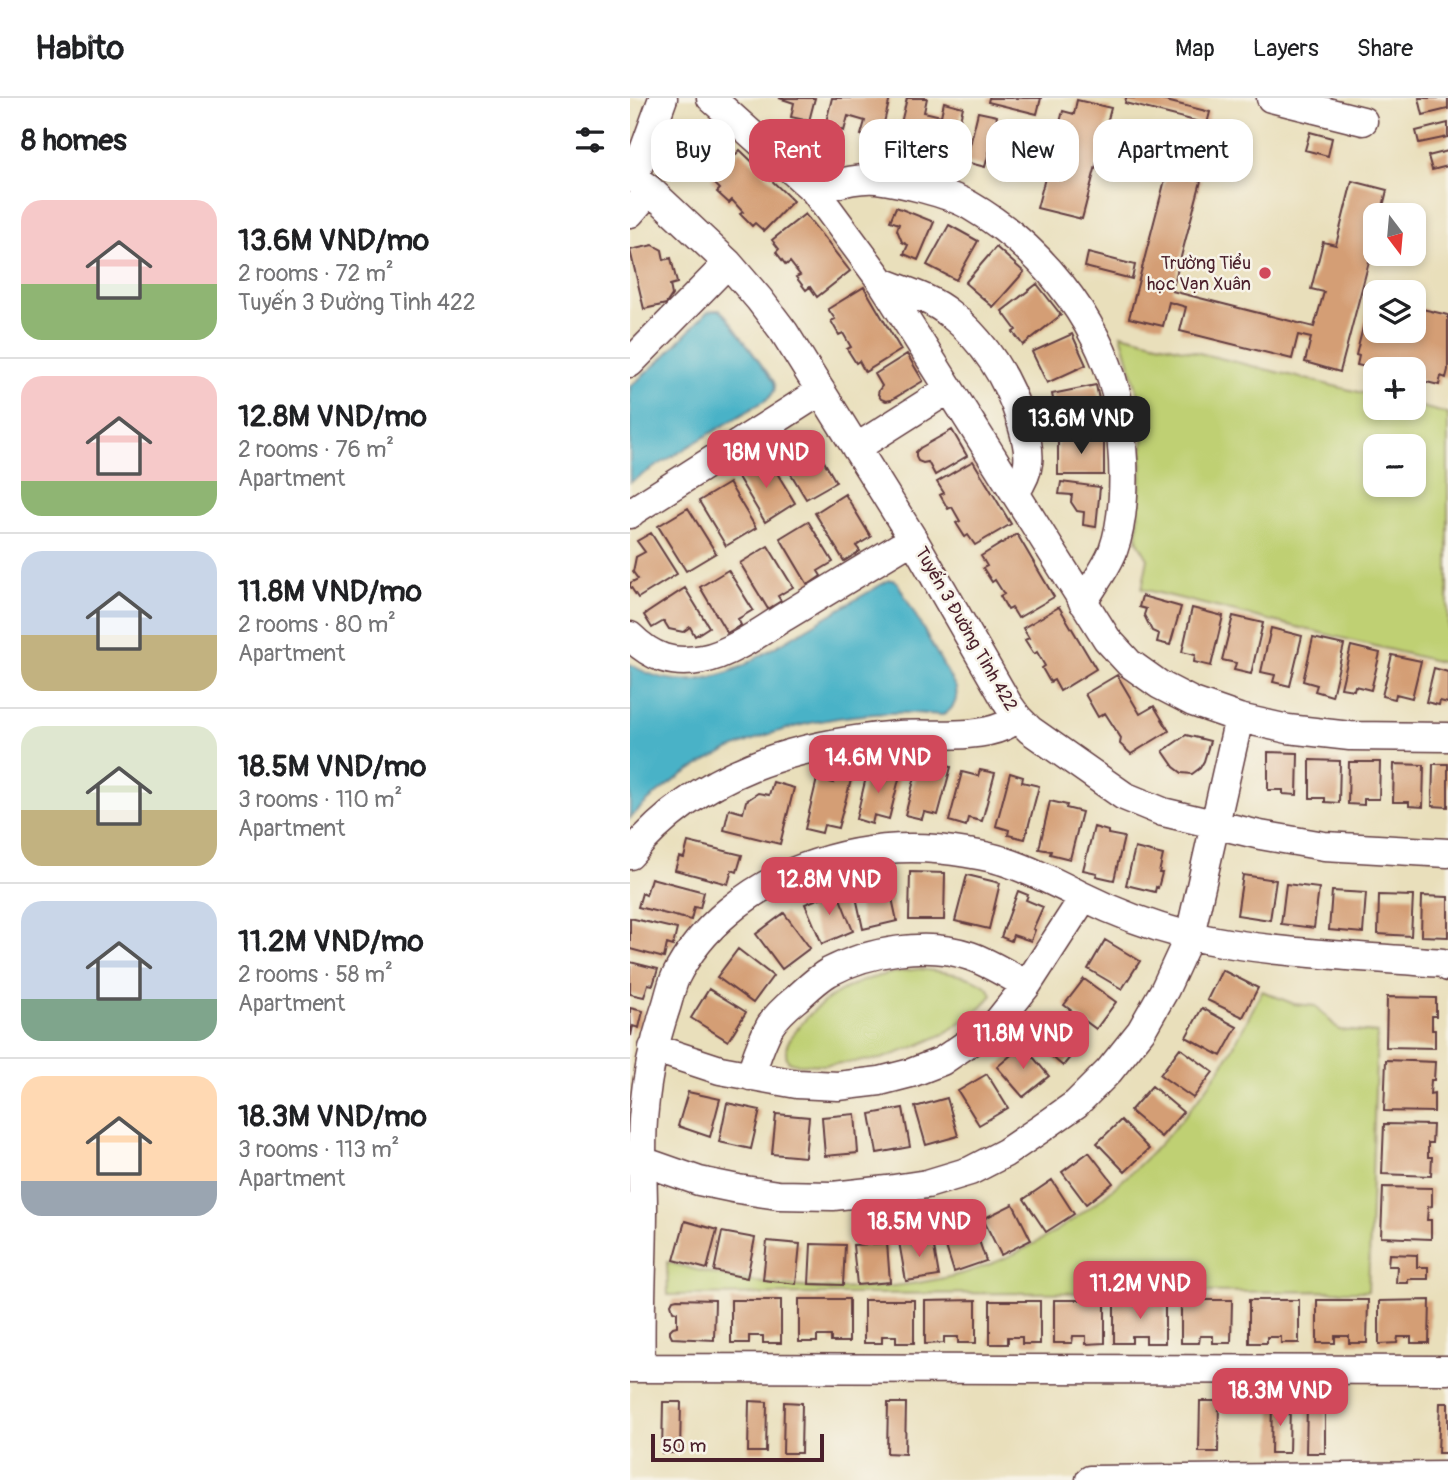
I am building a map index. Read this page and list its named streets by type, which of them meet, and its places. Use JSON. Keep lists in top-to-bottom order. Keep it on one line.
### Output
{"streets":{"street":["Tuyến 3 Đường Tỉnh 422"]},"places":["Trường Tiểu học Vạn Xuân"],"scale_bar":"50 m","north":"bottom","page":{"header":"Habito","nav":["Map","Layers","Share"],"heading":"8 homes","chip":["Buy","Rent","Filters","New","Apartment"],"list":[{"name":"13.6M VND/mo","note":"2 rooms · 72 m² · Tuyến 3 Đường Tỉnh 422"},{"name":"12.8M VND/mo","note":"2 rooms · 76 m² · Apartment"},{"name":"11.8M VND/mo","note":"2 rooms · 80 m² · Apartment"},{"name":"18.5M VND/mo","note":"3 rooms · 110 m² · Apartment"},{"name":"11.2M VND/mo","note":"2 rooms · 58 m² · Apartment"},{"name":"18.3M VND/mo","note":"3 rooms · 113 m² · Apartment"}],"map_buttons":["+","−"],"price":["13.6M VND","18M VND","14.6M VND","12.8M VND","11.8M VND","18.5M VND","11.2M VND","18.3M VND"],"scale":"50 m"}}
